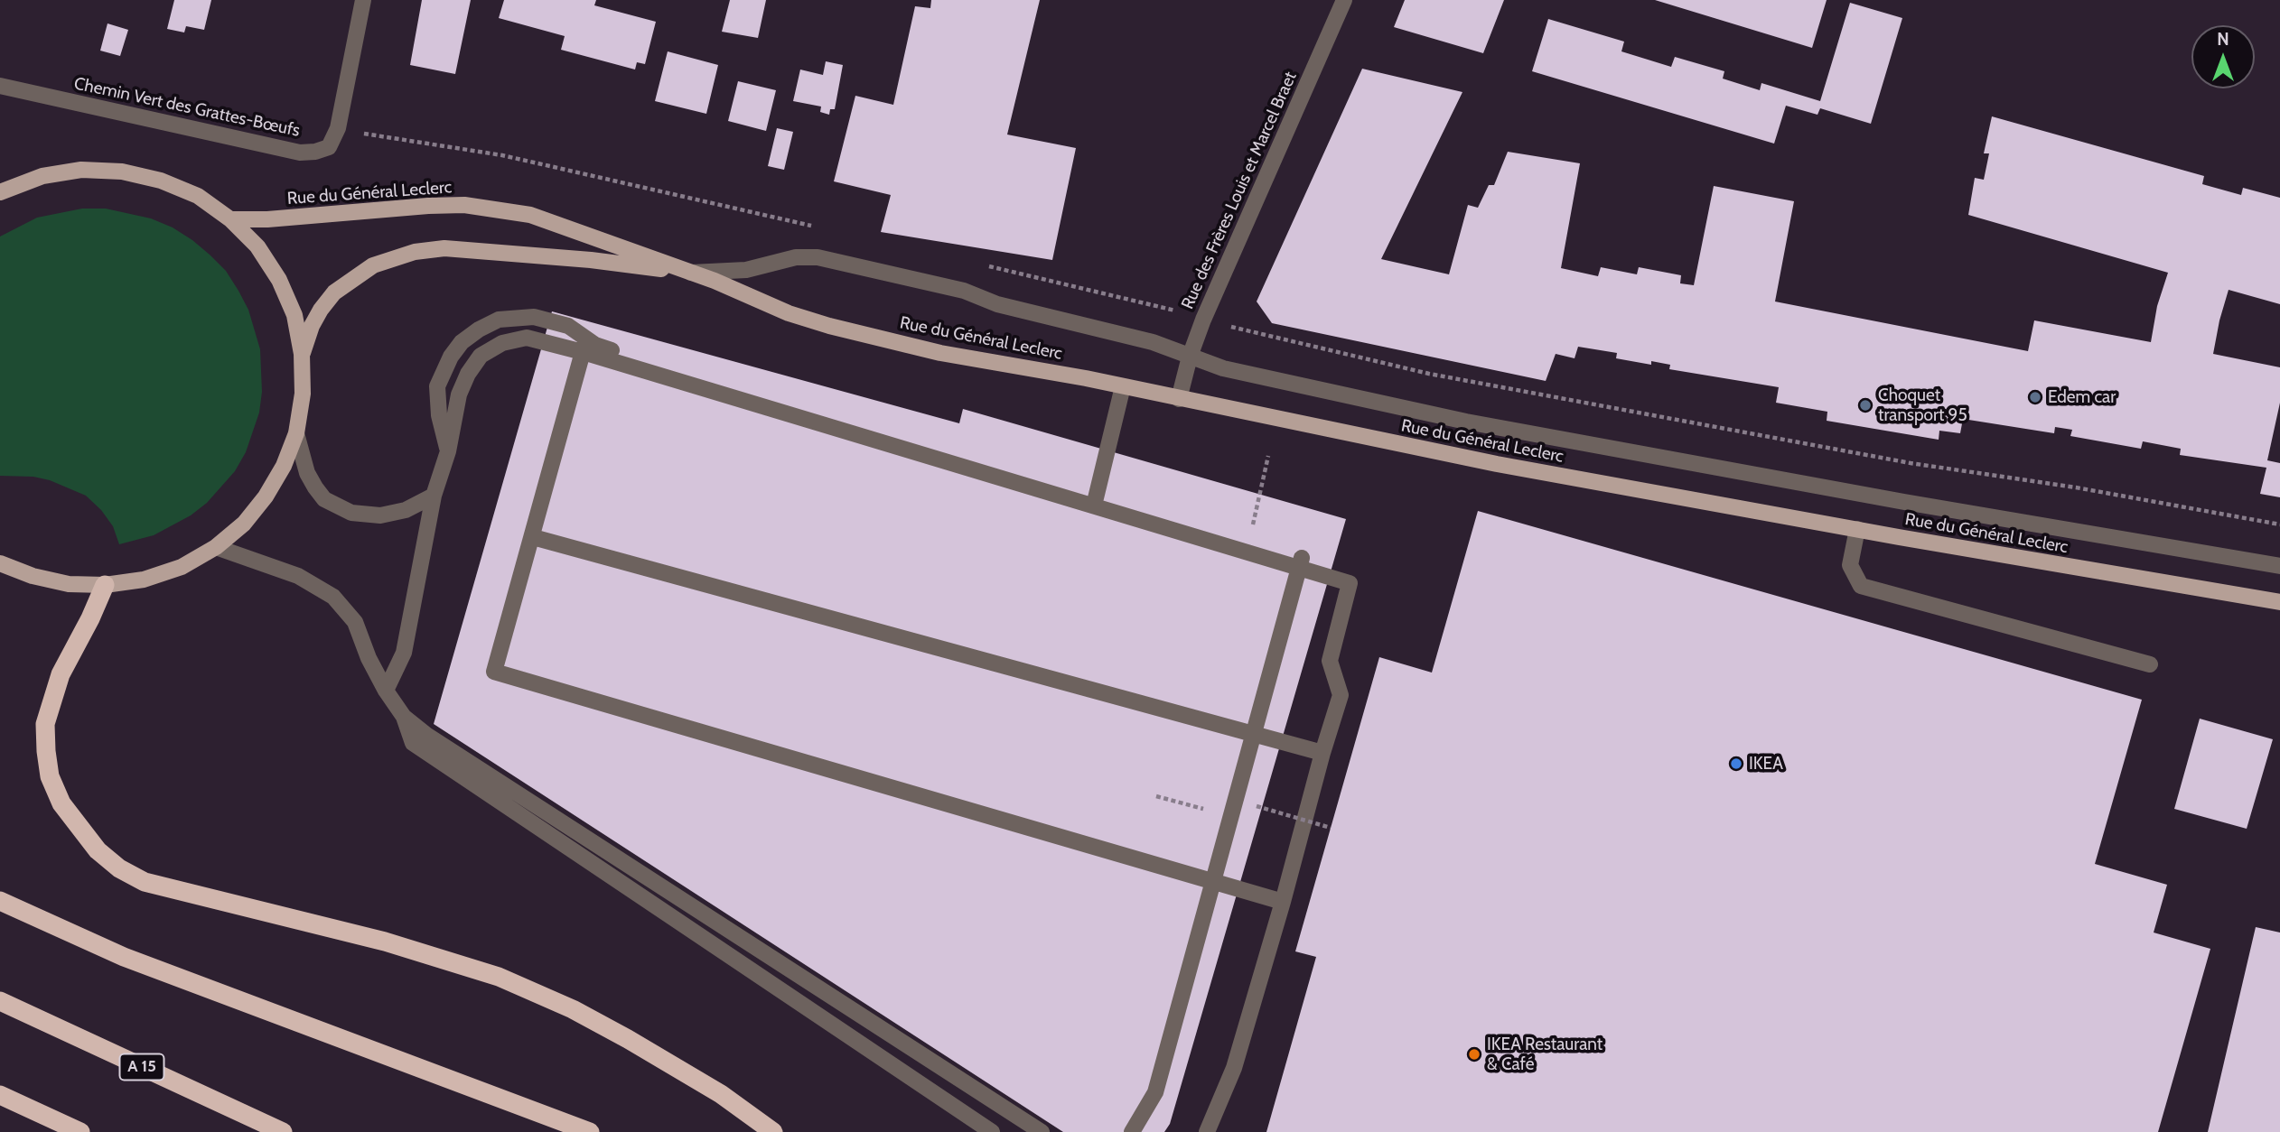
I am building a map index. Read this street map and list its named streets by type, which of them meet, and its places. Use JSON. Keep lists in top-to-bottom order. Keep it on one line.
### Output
{"streets":{"highway":["A 15"],"main road":["Rue du Général Leclerc"],"street":["Chemin Vert des Grattes-Bœufs","Rue des Frères Louis et Marcel Braet"]},"crossings":[["Rue des Frères Louis et Marcel Braet","Rue du Général Leclerc"]],"places":["Edem car","Choquet transport 95","IKEA","IKEA Restaurant & Café"],"north":"top"}
